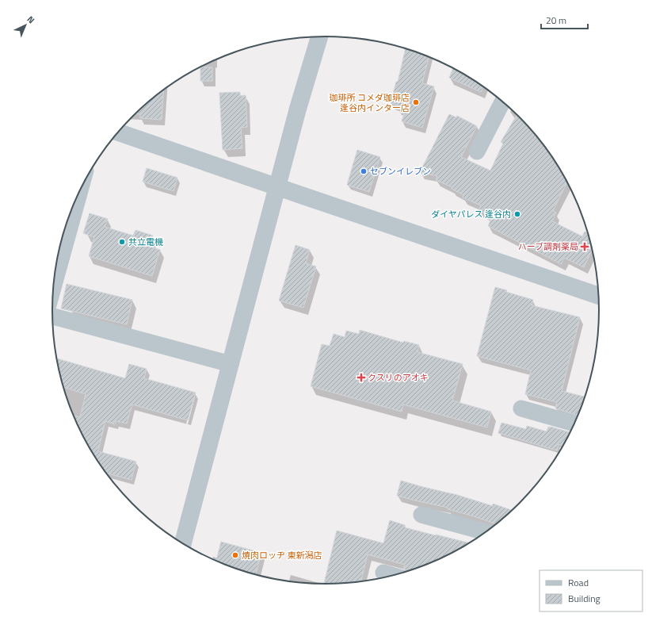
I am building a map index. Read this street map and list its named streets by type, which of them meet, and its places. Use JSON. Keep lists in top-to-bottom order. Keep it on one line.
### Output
{"places":{"other":["珈琲所 コメダ珈琲店 逢谷内インター店","セブンイレブン","ダイヤパレス 逢谷内","共立電機","焼肉ロッヂ 東新潟店"],"health":["ハーブ調剤薬局","クスリのアオキ"]},"legend":["Road","Building"],"scale_bar":"20 m","north":"top right"}
